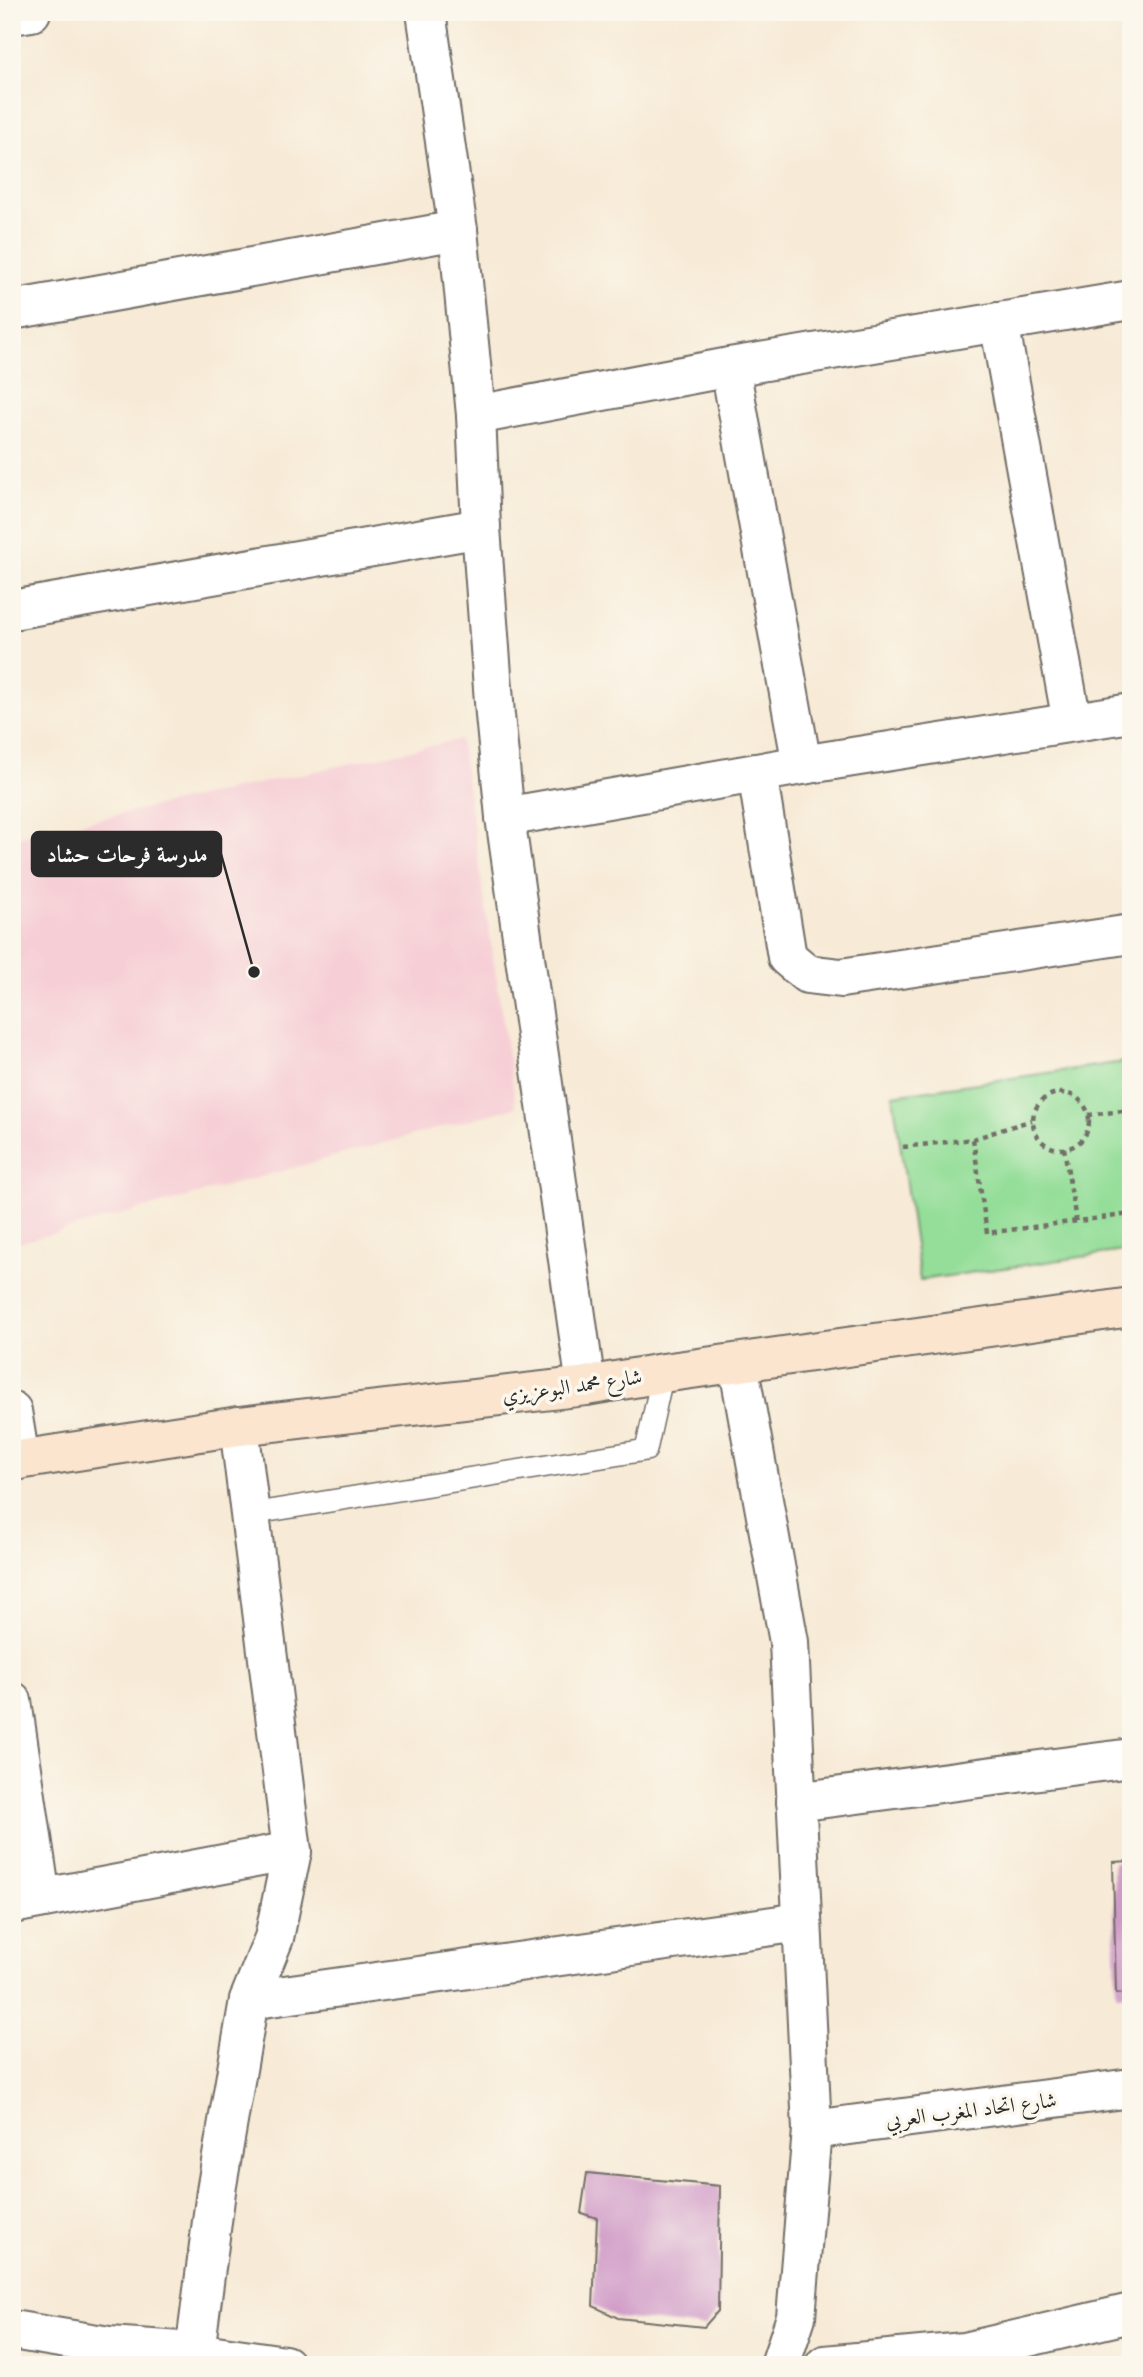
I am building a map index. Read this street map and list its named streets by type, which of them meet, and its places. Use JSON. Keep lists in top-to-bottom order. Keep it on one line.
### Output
{"streets":{"main road":["شارع محمد البوعزيزي"],"street":["شارع اتحاد المغرب العربي"]},"places":["مدرسة فرحات حشاد"]}
